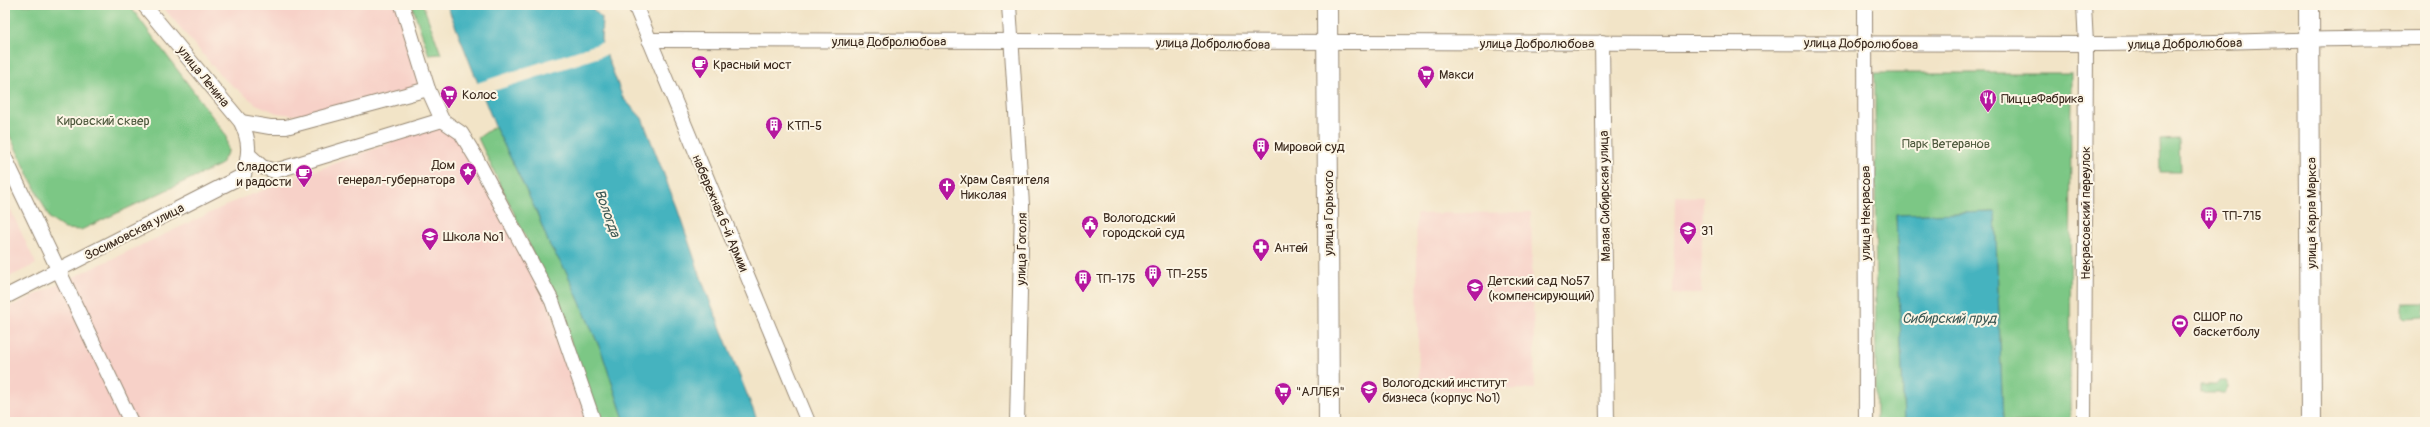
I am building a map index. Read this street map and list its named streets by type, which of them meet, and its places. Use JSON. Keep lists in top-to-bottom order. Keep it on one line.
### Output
{"streets":{"street":["улица Добролюбова","улица Ленина","Малая Сибирская улица","набережная 6-й Армии","улица Горького","улица Некрасова","Некрасовский переулок","улица Карла Маркса","Зосимовская улица","улица Гоголя"]},"crossings":[["улица Добролюбова","Малая Сибирская улица"],["улица Добролюбова","набережная 6-й Армии"],["улица Добролюбова","улица Горького"],["улица Добролюбова","улица Некрасова"],["улица Добролюбова","Некрасовский переулок"],["улица Добролюбова","улица Карла Маркса"],["улица Добролюбова","улица Гоголя"],["улица Ленина","Зосимовская улица"]],"water":["Вологда","Сибирский пруд"],"parks":["Кировский сквер","Парк Ветеранов"],"places":{"cafe":["Красный мост","Сладости и радости"],"supermarket":["Макси","Колос","\"АЛЛЕЯ\""],"restaurant":["ПиццаФабрика"],"building":["КТП-5","Мировой суд","ТП-715","ТП-255","ТП-175"],"place":["Дом генерал-губернатора"],"church":["Храм Святителя Николая"],"public building":["Вологодский городской суд"],"school or university":["31","Школа №1","Детский сад №57 (компенсирующий)","Вологодский институт бизнеса (корпус №1)"],"pharmacy":["Антей"],"sports":["СШОР по баскетболу"]}}
